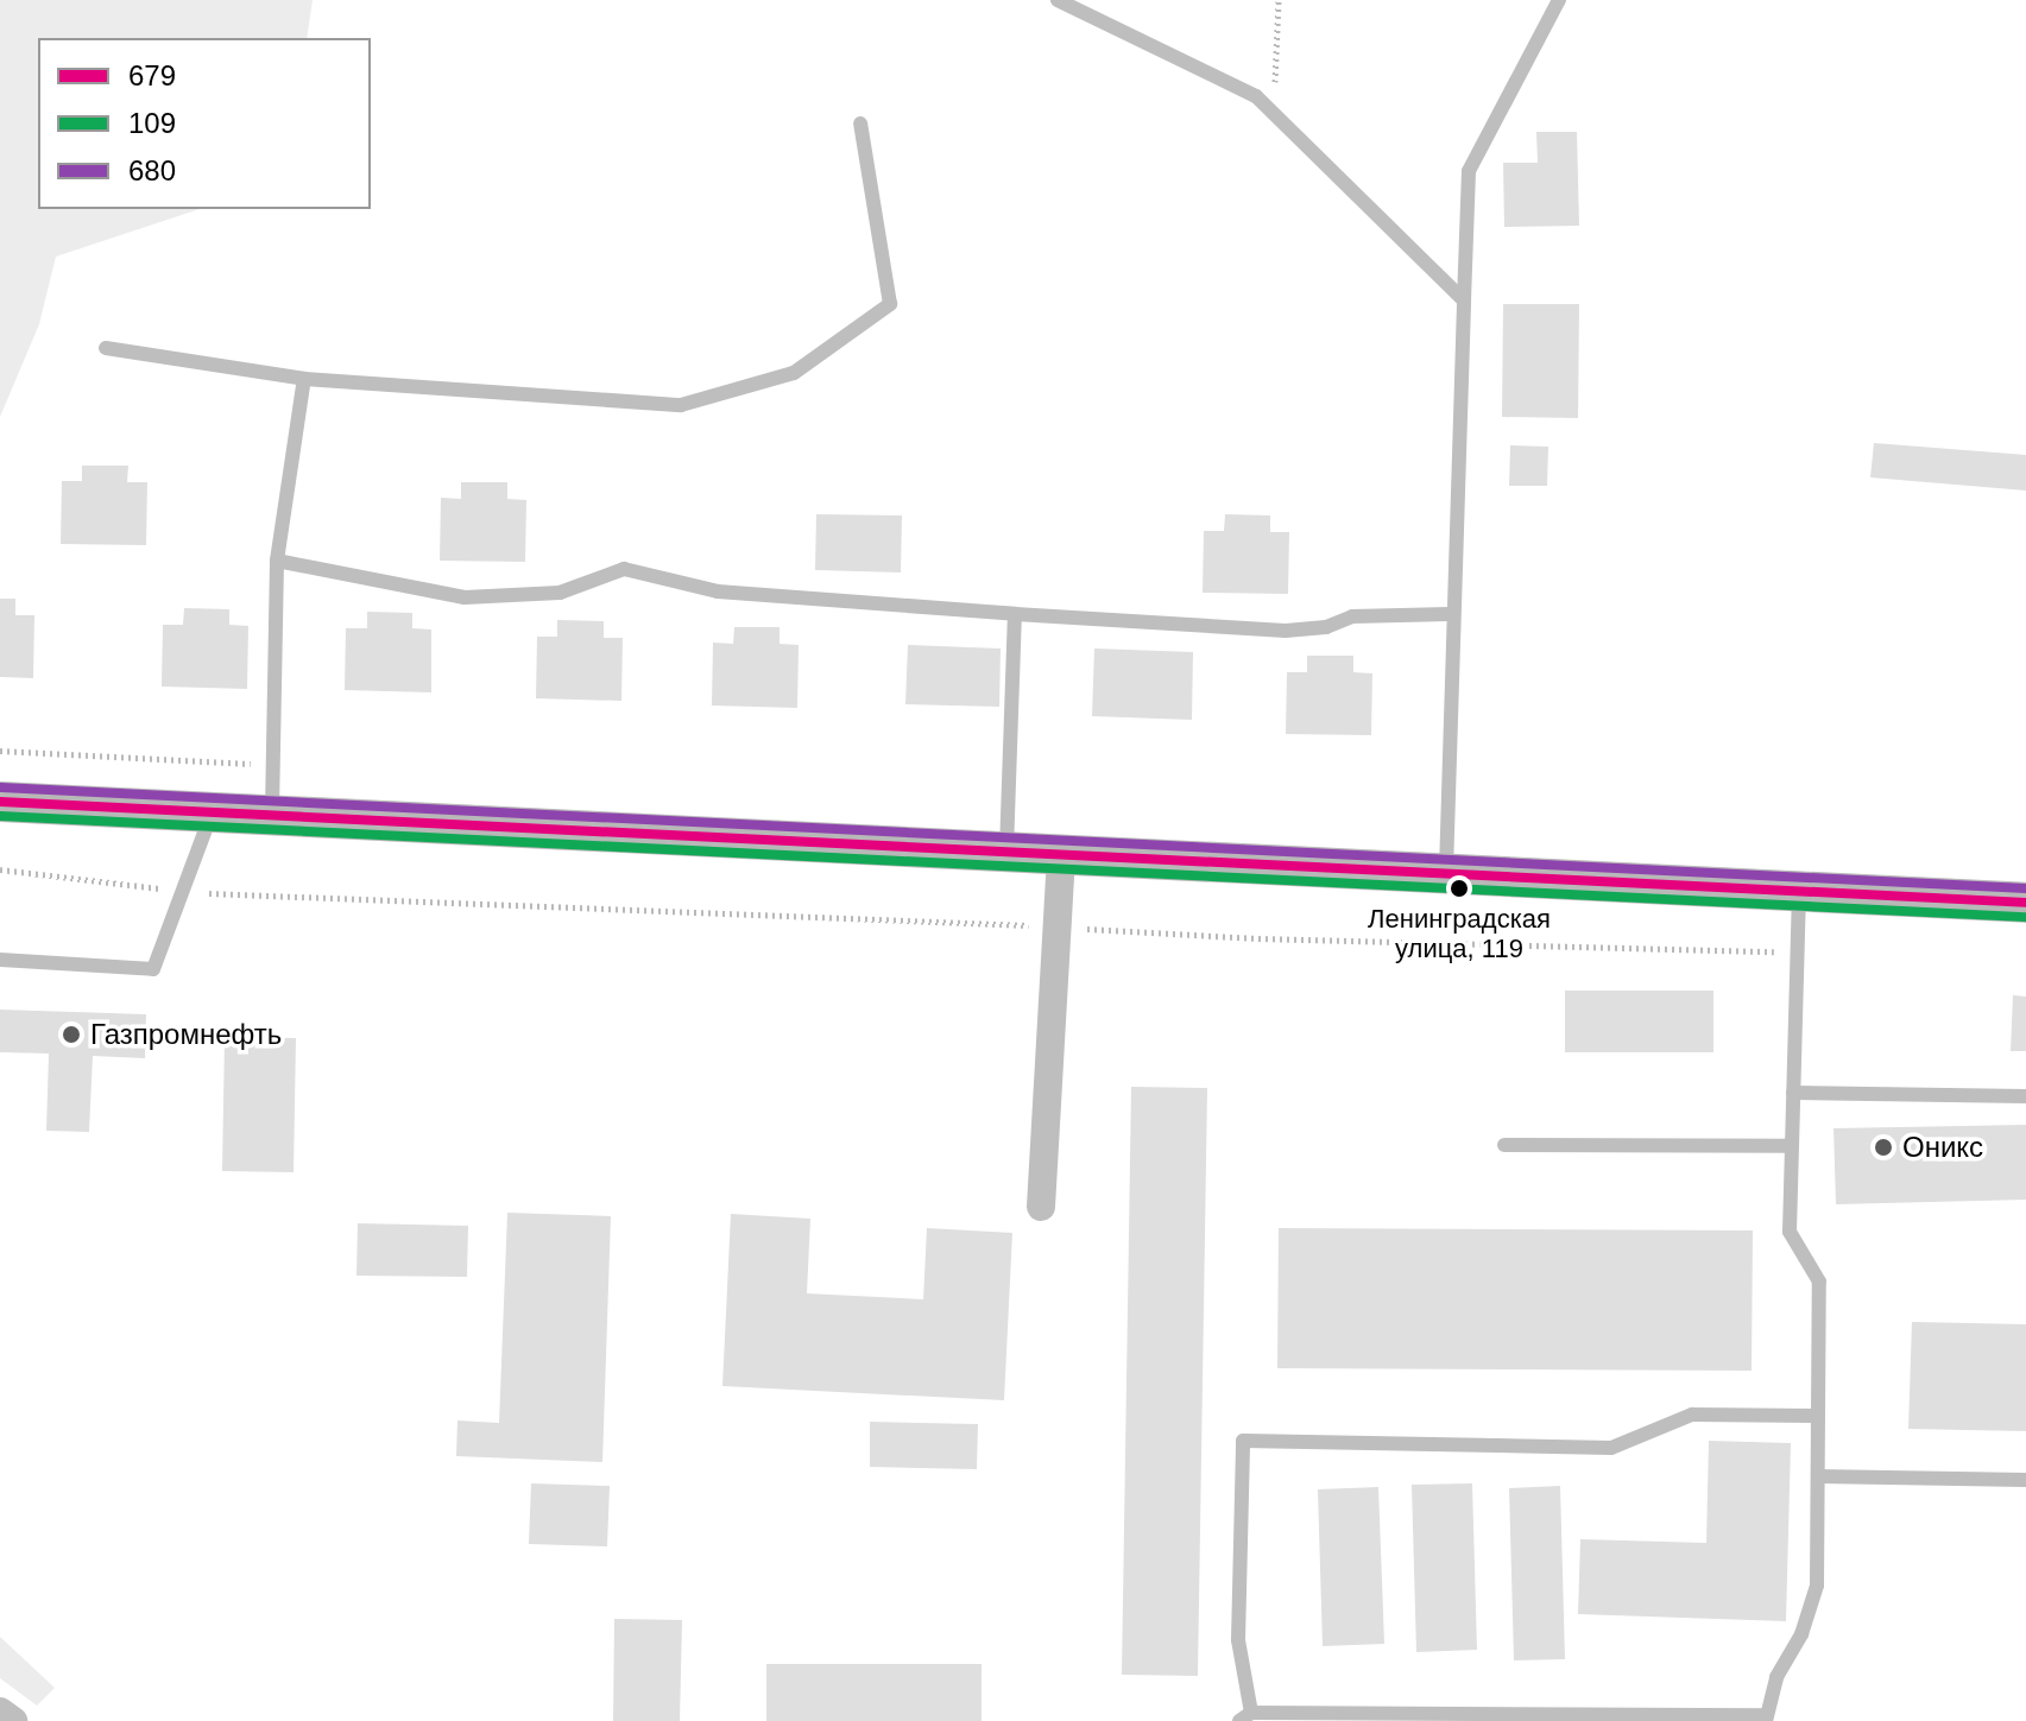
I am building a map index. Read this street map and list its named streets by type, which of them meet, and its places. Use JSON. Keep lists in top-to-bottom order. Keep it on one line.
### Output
{"places":["Ленинградская улица, 119","Газпромнефть","Оникс"],"lines":["transit line 680","transit line 679","transit line 109"],"legend":["679","109","680"]}
